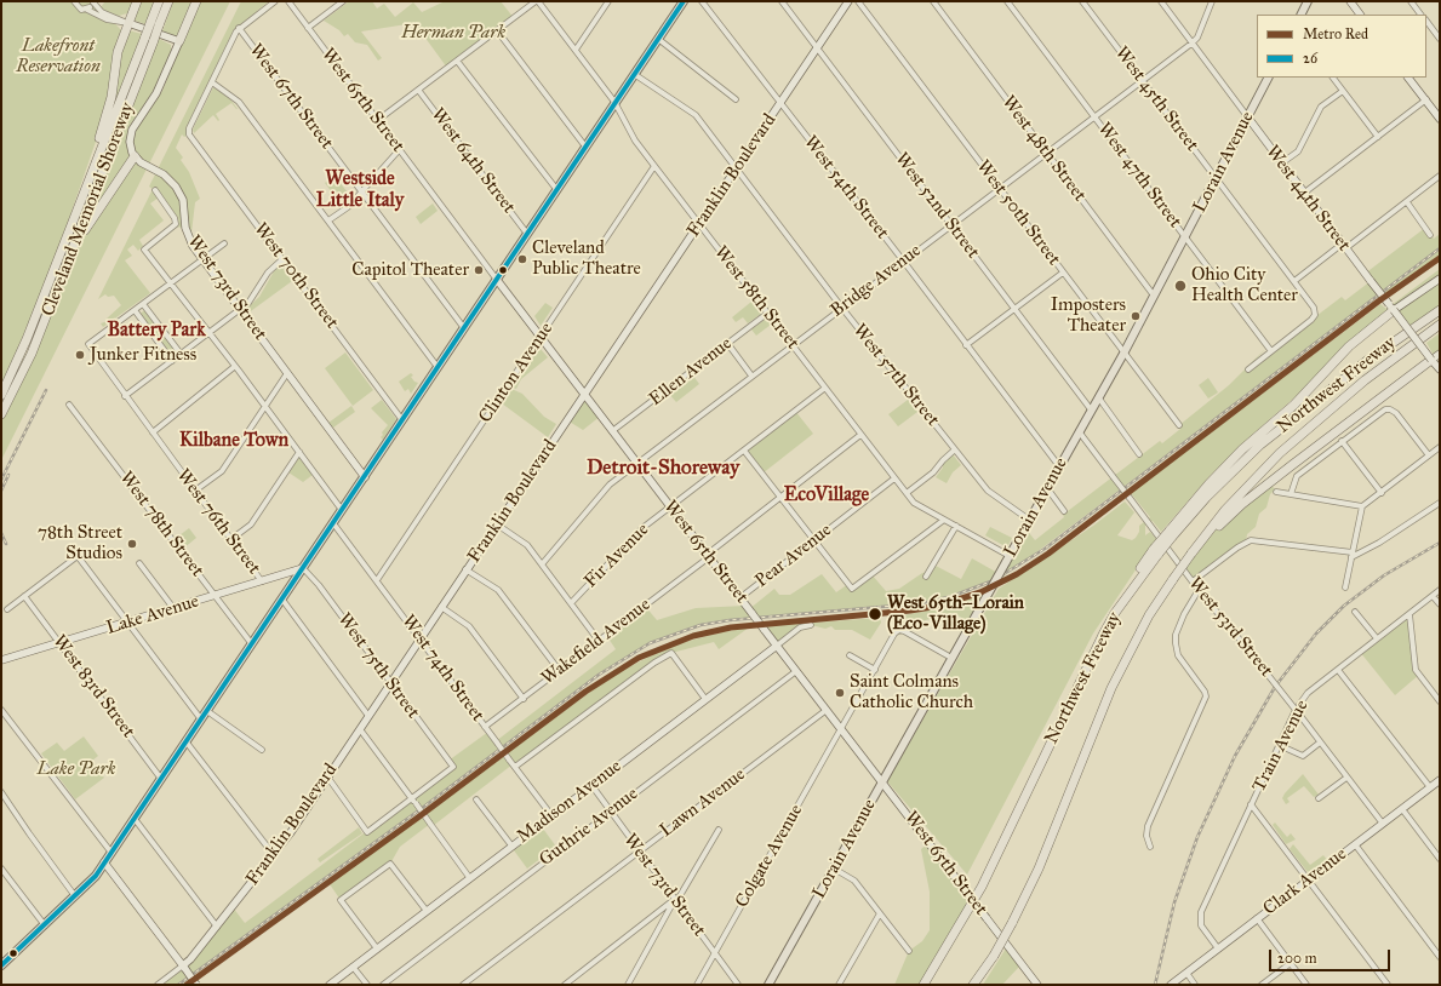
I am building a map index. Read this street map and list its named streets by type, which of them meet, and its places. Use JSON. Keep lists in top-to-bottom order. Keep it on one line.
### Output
{"streets":{"highway":["Cleveland Memorial Shoreway","Northwest Freeway"],"main road":["Lorain Avenue"],"street":["West 67th Street","West 45th Street","West 65th Street","West 48th Street","West 64th Street","Franklin Boulevard","West 47th Street","West 54th Street","West 44th Street","West 52nd Street","West 50th Street","West 70th Street","Bridge Avenue","West 73rd Street","West 58th Street","Ellen Avenue","Clinton Avenue","West 57th Street","West 76th Street","West 78th Street","Fir Avenue","Pear Avenue","Lake Avenue","West 53rd Street","Wakefield Avenue","West 75th Street","West 74th Street","West 83rd Street","Train Avenue","Madison Avenue","Lawn Avenue","Guthrie Avenue","Colgate Avenue","Clark Avenue"]},"crossings":[["West 45th Street","Lorain Avenue"],["West 45th Street","West 47th Street"],["West 45th Street","Bridge Avenue"],["West 65th Street","Lorain Avenue"],["West 65th Street","Franklin Boulevard"],["West 65th Street","Bridge Avenue"],["West 65th Street","Ellen Avenue"],["West 65th Street","Clinton Avenue"],["West 65th Street","Fir Avenue"],["West 65th Street","Pear Avenue"],["West 65th Street","Wakefield Avenue"],["West 65th Street","Madison Avenue"],["West 65th Street","Lawn Avenue"],["West 65th Street","Guthrie Avenue"],["West 65th Street","Colgate Avenue"],["West 48th Street","Lorain Avenue"],["West 48th Street","Bridge Avenue"],["Lorain Avenue","West 47th Street"],["Lorain Avenue","West 54th Street"],["Lorain Avenue","West 44th Street"],["Lorain Avenue","West 52nd Street"],["Lorain Avenue","West 50th Street"],["Lorain Avenue","West 58th Street"],["Lorain Avenue","West 57th Street"],["Lorain Avenue","West 53rd Street"],["Franklin Boulevard","West 54th Street"],["Franklin Boulevard","West 52nd Street"],["Franklin Boulevard","West 58th Street"],["Franklin Boulevard","West 57th Street"],["Franklin Boulevard","West 75th Street"],["Franklin Boulevard","West 74th Street"],["West 47th Street","Bridge Avenue"],["West 54th Street","Bridge Avenue"],["West 44th Street","Bridge Avenue"],["West 52nd Street","Bridge Avenue"],["West 50th Street","Bridge Avenue"],["Bridge Avenue","West 58th Street"],["Bridge Avenue","West 57th Street"],["West 73rd Street","Madison Avenue"],["West 73rd Street","Lawn Avenue"],["West 73rd Street","Guthrie Avenue"],["West 73rd Street","Colgate Avenue"],["West 58th Street","Ellen Avenue"],["West 58th Street","Clinton Avenue"],["West 58th Street","Fir Avenue"],["West 58th Street","Pear Avenue"],["West 58th Street","Wakefield Avenue"],["Clinton Avenue","West 74th Street"],["West 76th Street","Lake Avenue"],["West 78th Street","Lake Avenue"],["Lake Avenue","West 75th Street"],["Lake Avenue","West 83rd Street"],["West 53rd Street","Clark Avenue"],["Wakefield Avenue","West 74th Street"],["West 74th Street","Madison Avenue"],["Train Avenue","Clark Avenue"]],"districts":["Westside Little Italy","Battery Park","Kilbane Town","Detroit-Shoreway","EcoVillage"],"parks":["Herman Park","Lakefront Reservation","Lake Park"],"places":["Cleveland Public Theatre","Capitol Theater","Ohio City Health Center","Imposters Theater","Junker Fitness","78th Street Studios","West 65th–Lorain (Eco-Village)","Saint Colmans Catholic Church"],"lines":["transit line 26","metro line Red"],"legend":["Metro Red","26"],"scale_bar":"200 m"}
